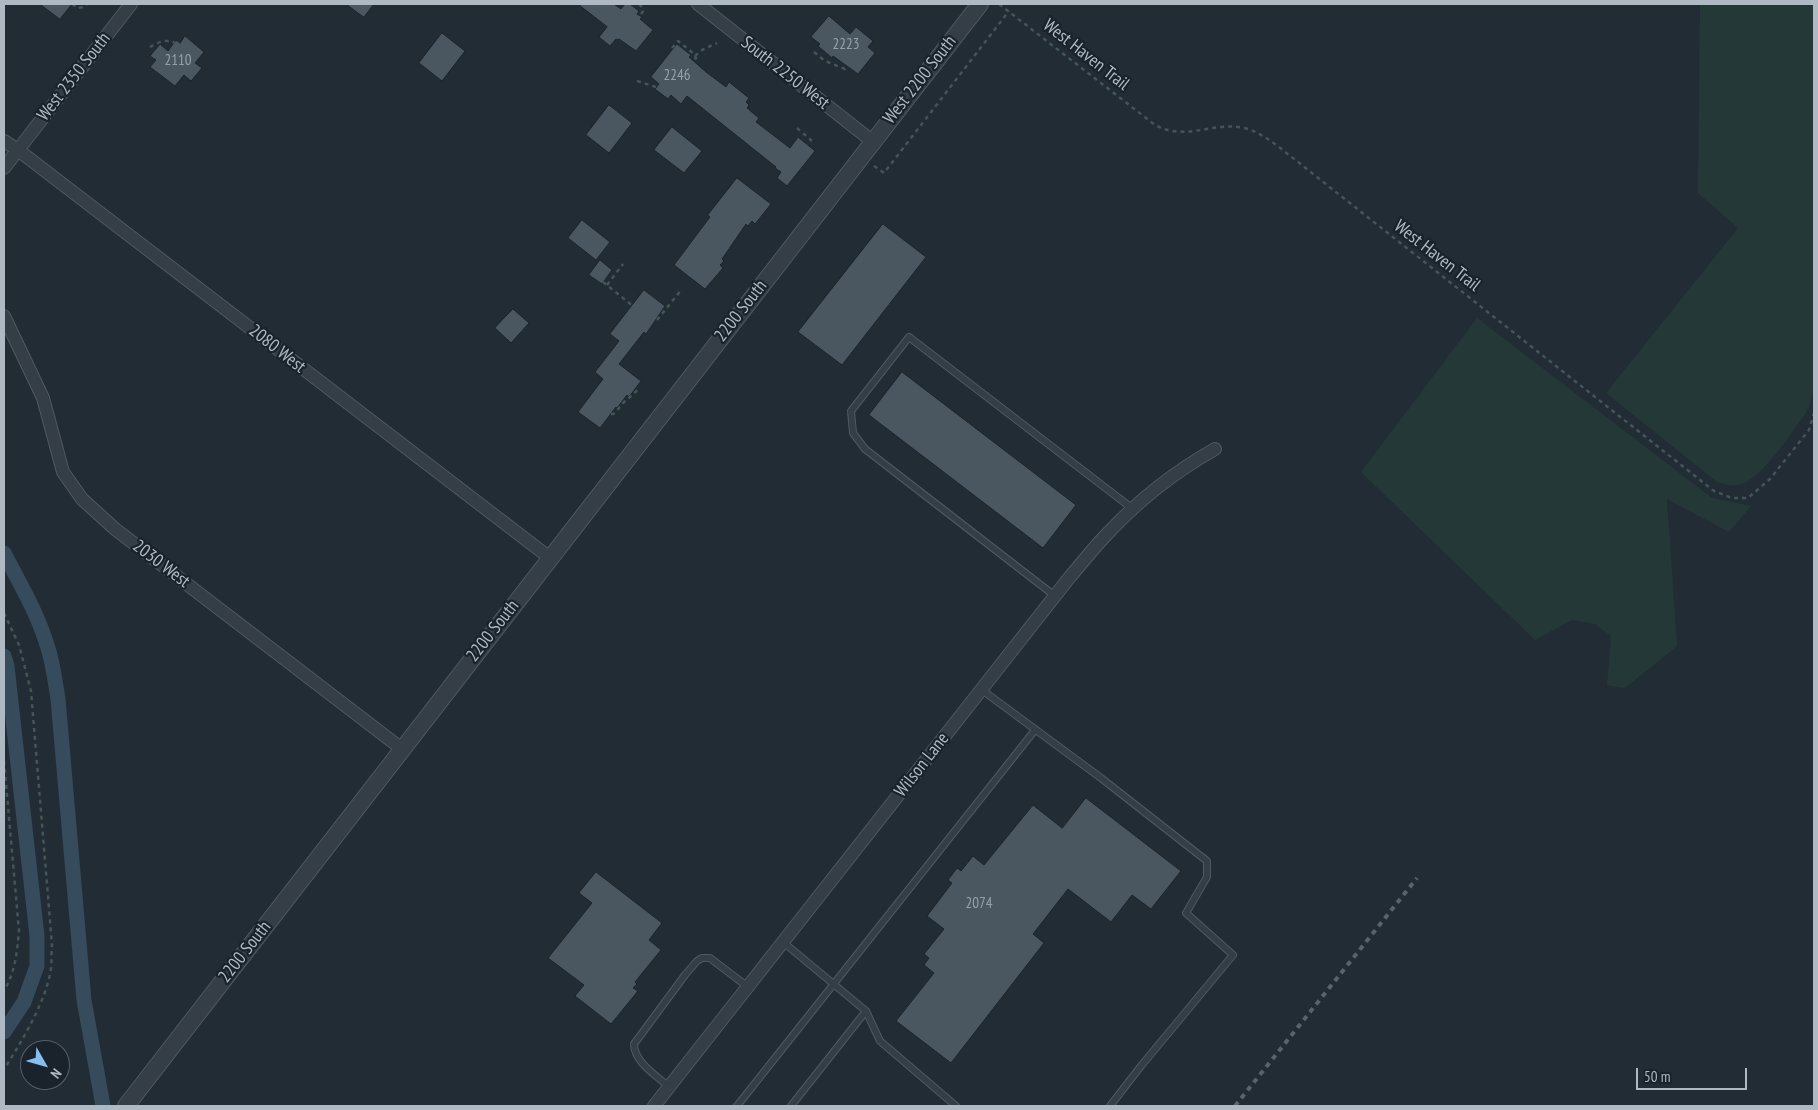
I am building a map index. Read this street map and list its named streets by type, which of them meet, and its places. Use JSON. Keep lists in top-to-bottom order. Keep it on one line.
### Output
{"streets":{"street":["South 2250 West","West 2350 South","West 2200 South","2200 South","2080 West","2030 West","Wilson Lane"],"path":["West Haven Trail"]},"crossings":[["South 2250 West","West 2200 South"],["West 2350 South","2080 West"],["West 2200 South","2200 South"],["2200 South","2080 West"],["2200 South","2030 West"]],"house_numbers":["2223","2110","2246","2074"],"scale_bar":"50 m","north":"bottom right"}
